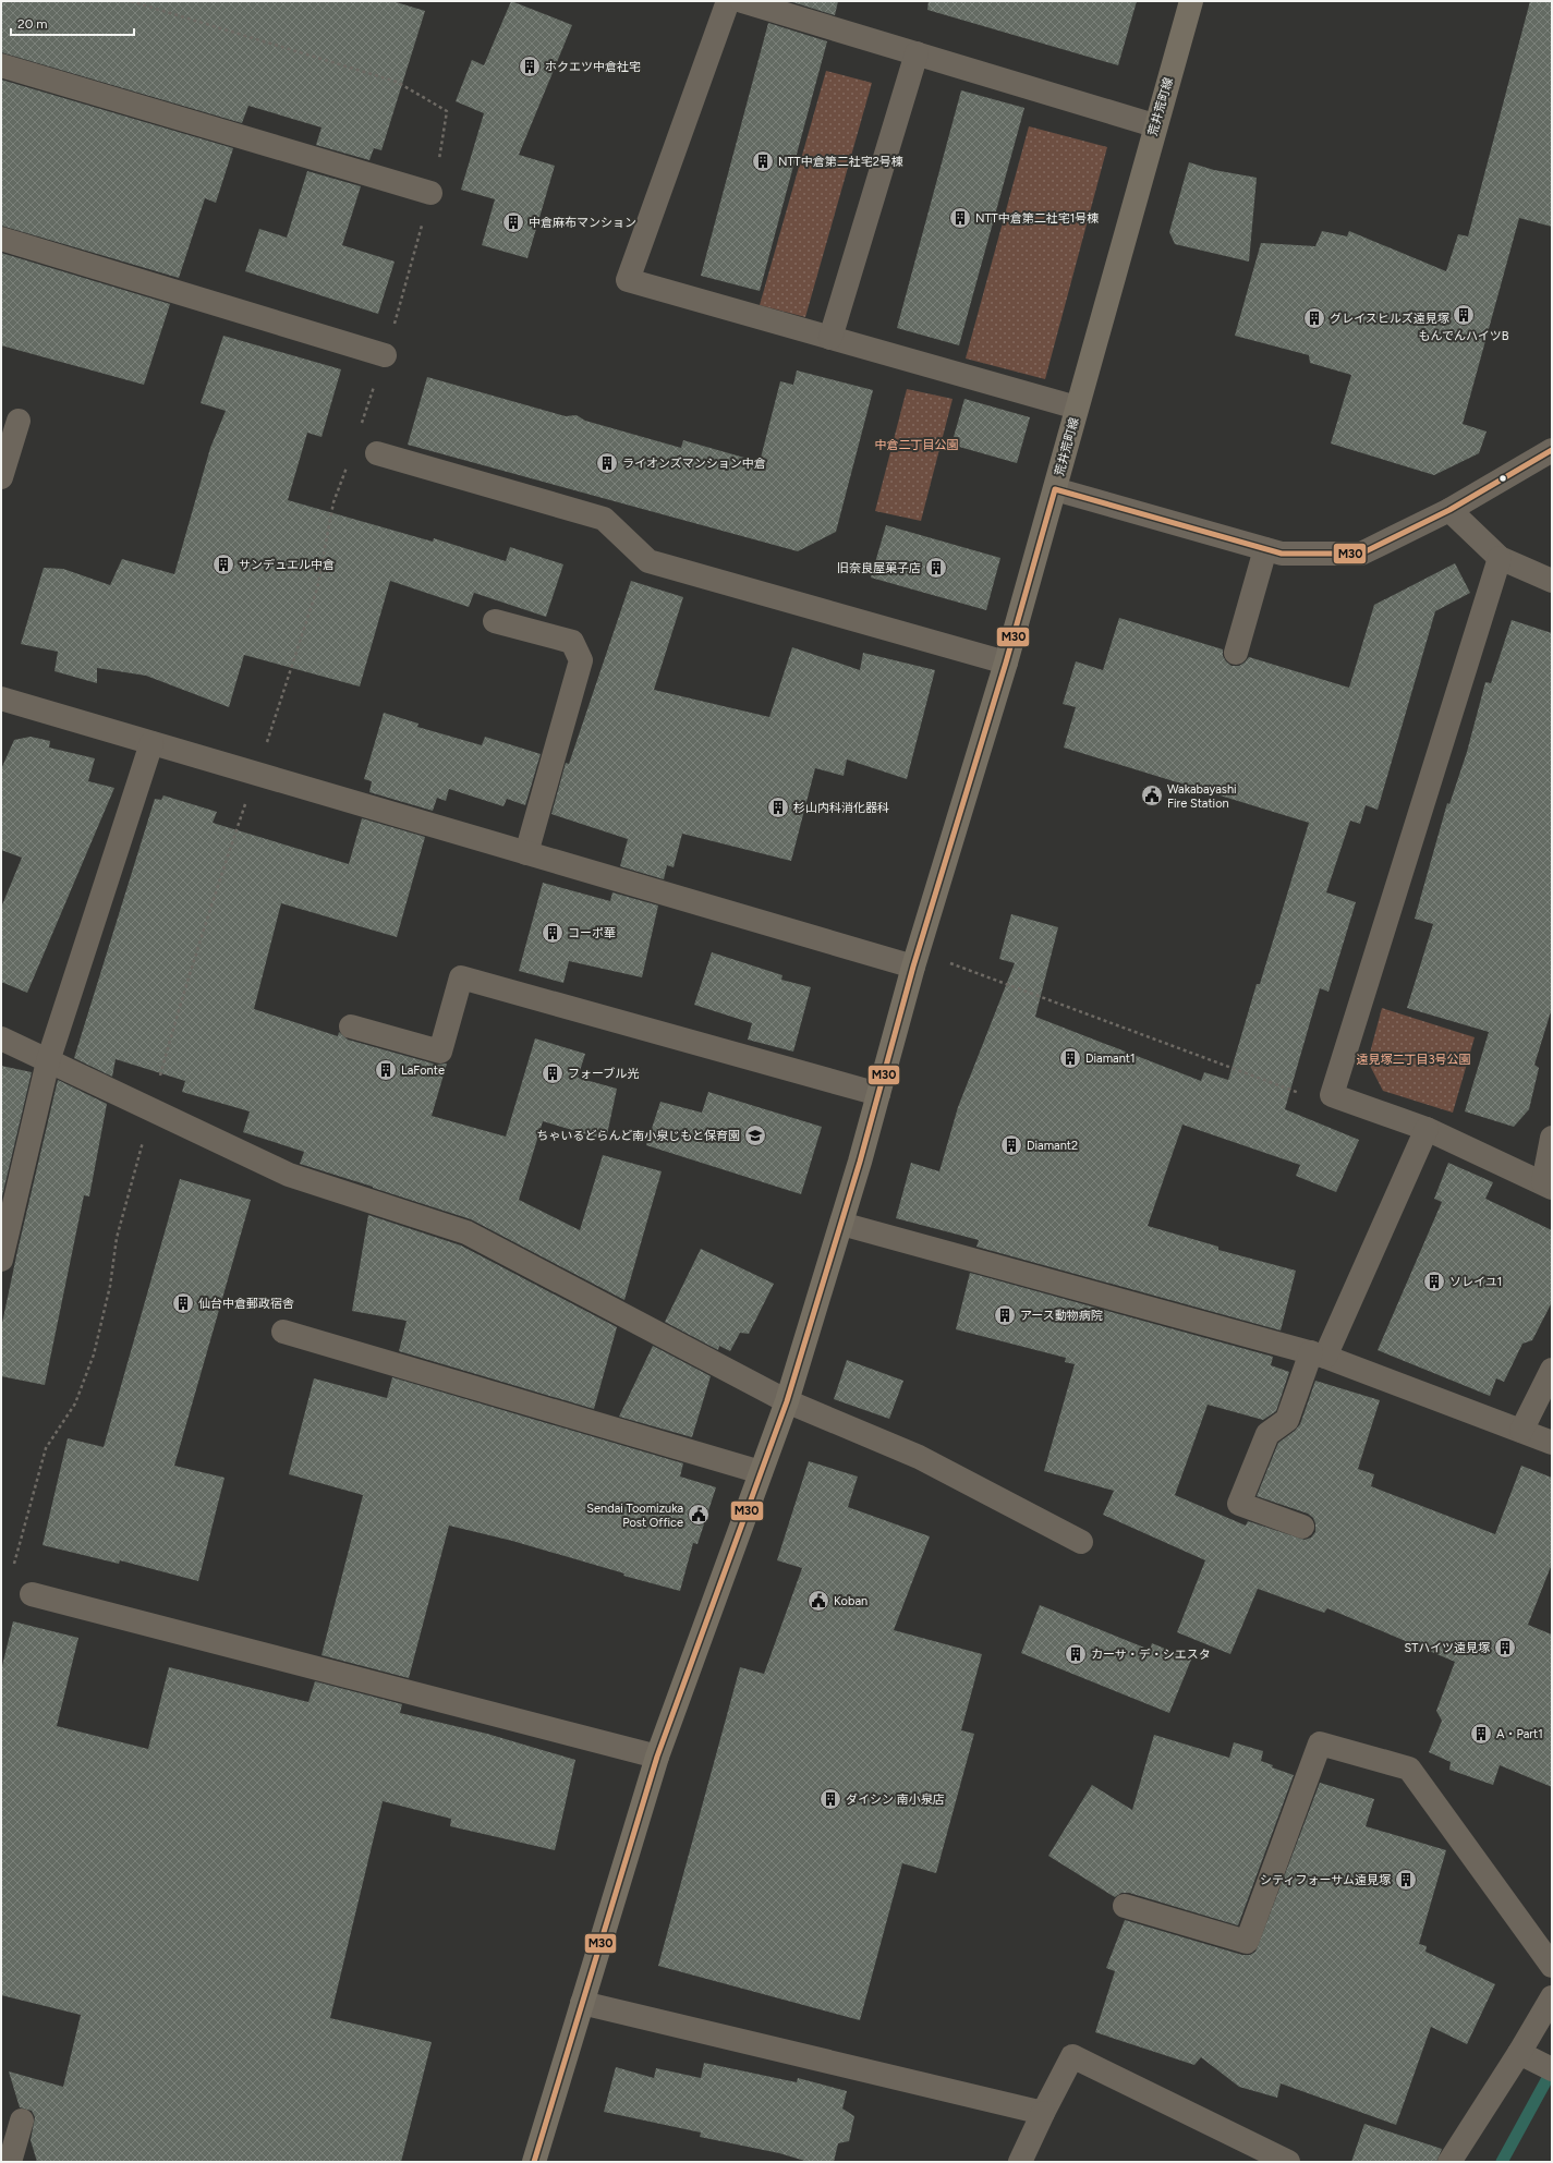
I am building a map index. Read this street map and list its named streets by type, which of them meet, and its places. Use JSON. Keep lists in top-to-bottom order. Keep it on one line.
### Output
{"streets":{"main road":["荒井荒町線"]},"parks":["中倉二丁目公園","遠見塚二丁目3号公園"],"places":{"building":["ホクエツ中倉社宅","NTT中倉第二社宅2号棟","NTT中倉第二社宅1号棟","中倉麻布マンション","もんでんハイツB","グレイスヒルズ遠見塚","ライオンズマンション中倉","サンデュエル中倉","旧奈良屋菓子店","杉山内科消化器科","コーポ華","Diamant1","LaFonte","フォーブル光","Diamant2","ソレイユ1","仙台中倉郵政宿舎","アース動物病院","STハイツ遠見塚","カーサ・デ・シエスタ","A・Part1","ダイシン 南小泉店","シティフォーサム遠見塚"],"public building":["Wakabayashi Fire Station","Sendai Toomizuka Post Office","Koban"],"school or university":["ちゃいるどらんど南小泉じもと保育園"]},"lines":["transit line M30"],"scale_bar":"20 m"}
